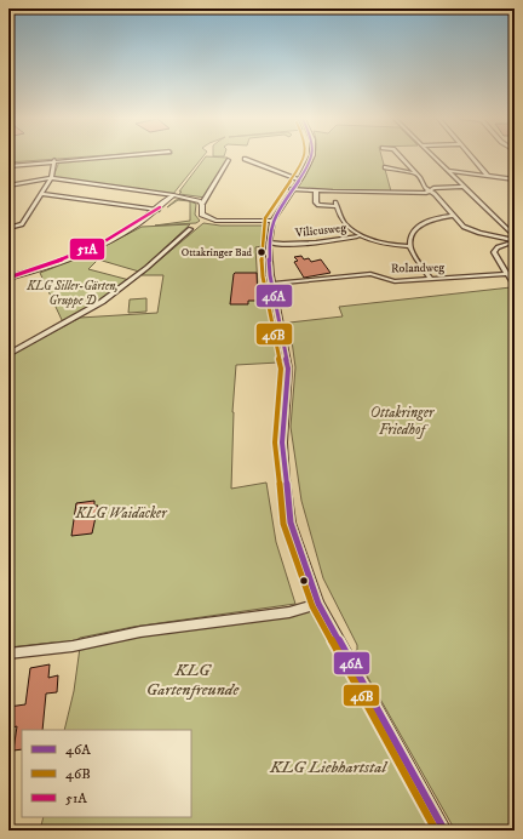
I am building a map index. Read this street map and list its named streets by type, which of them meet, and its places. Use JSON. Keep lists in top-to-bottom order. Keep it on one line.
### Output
{"streets":{"street":["Vilicusweg","Rolandweg"]},"parks":["KLG Siller-Gärten, Gruppe D","Ottakringer Friedhof","KLG Waidäcker","KLG Gartenfreunde","KLG Liebhartstal"],"places":["Ottakringer Bad"],"lines":["transit line 46A","transit line 46B","transit line 51A"],"legend":["46A","46B","51A"]}
